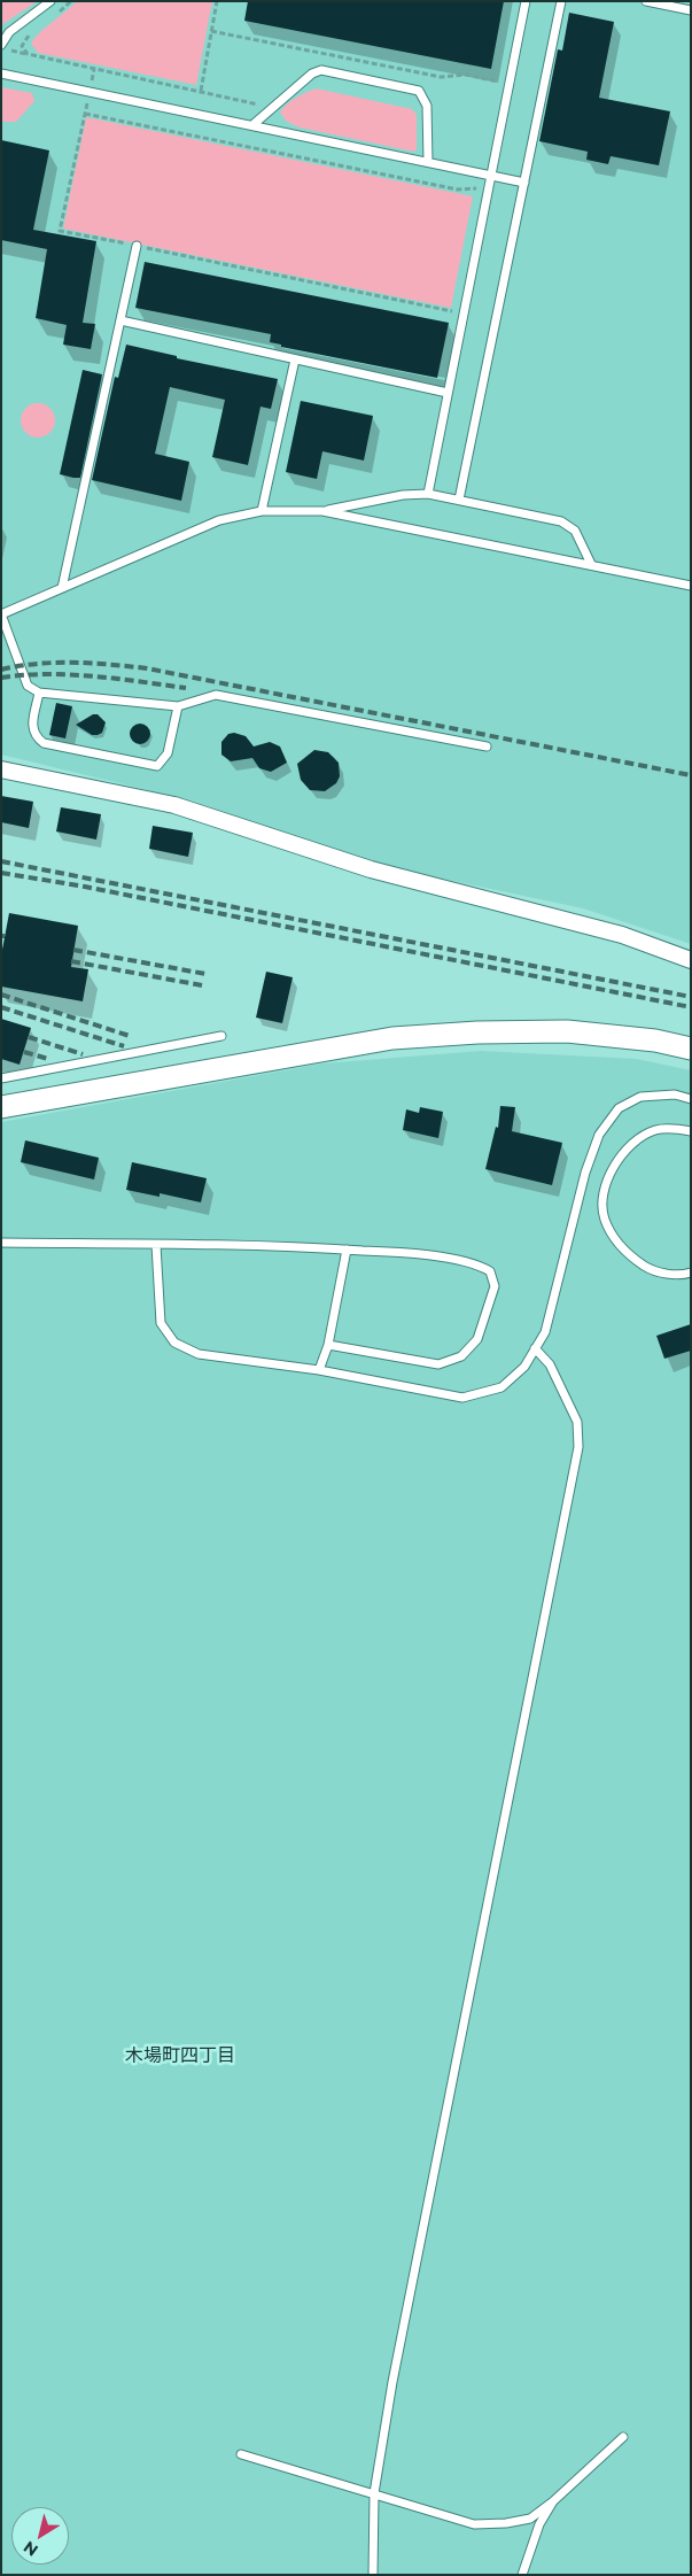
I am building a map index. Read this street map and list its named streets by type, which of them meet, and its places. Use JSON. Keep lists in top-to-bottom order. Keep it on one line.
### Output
{"districts":["木場町四丁目"],"north":"bottom left"}
